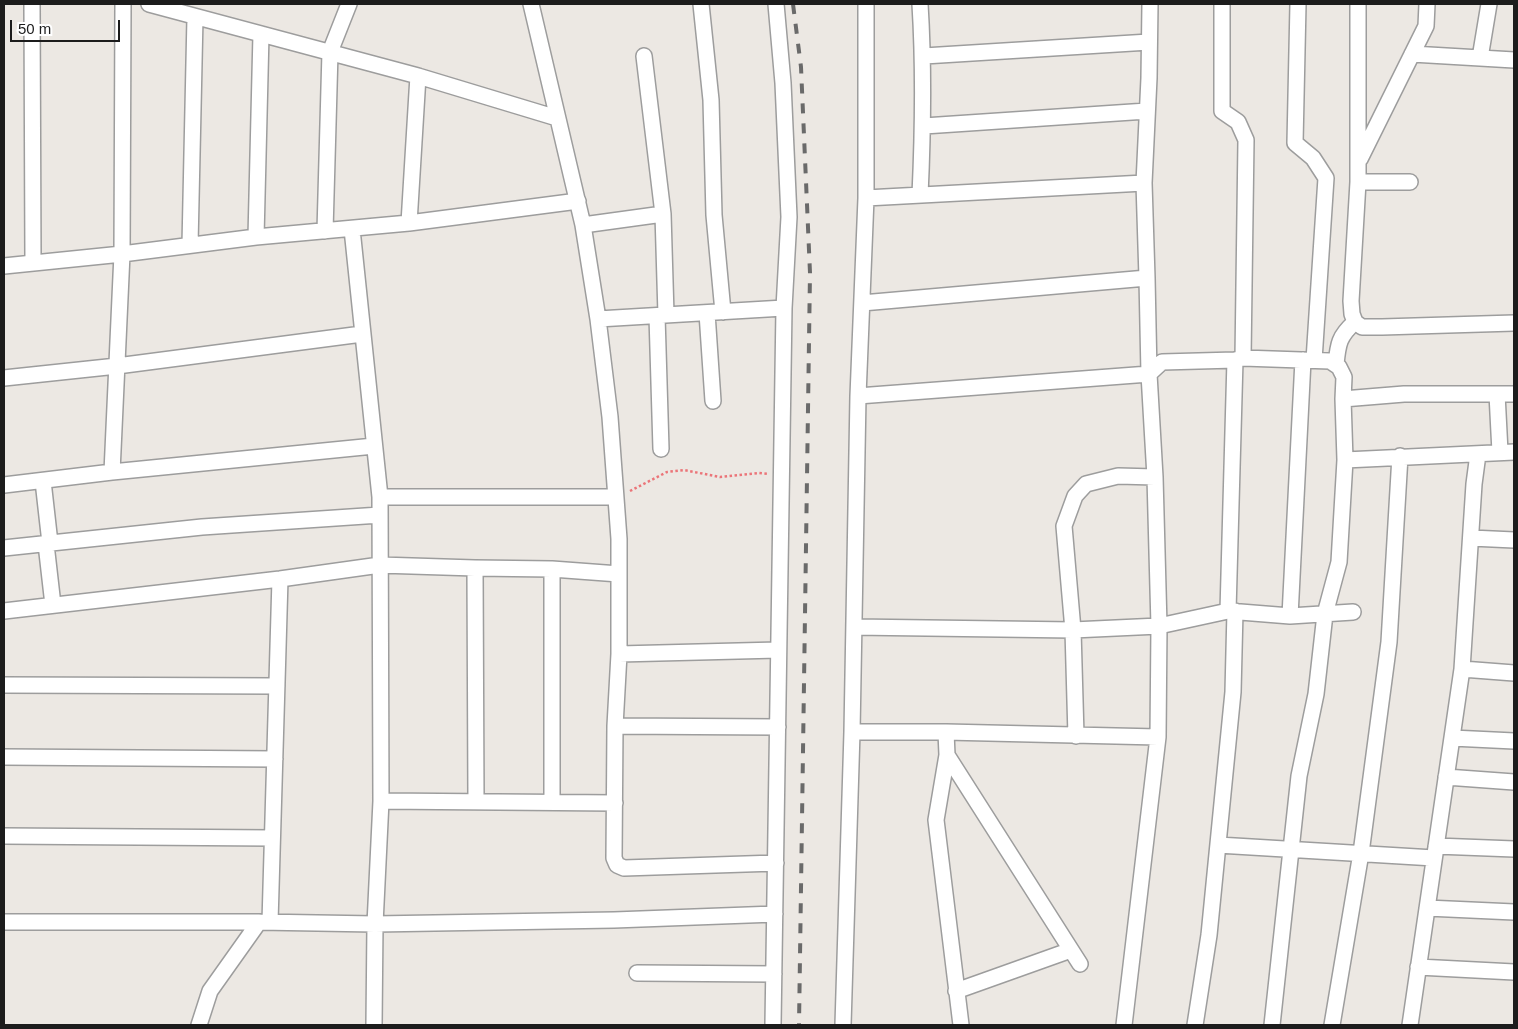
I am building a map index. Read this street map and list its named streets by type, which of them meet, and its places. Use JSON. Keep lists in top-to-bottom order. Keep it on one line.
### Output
{"scale_bar":"50 m"}
